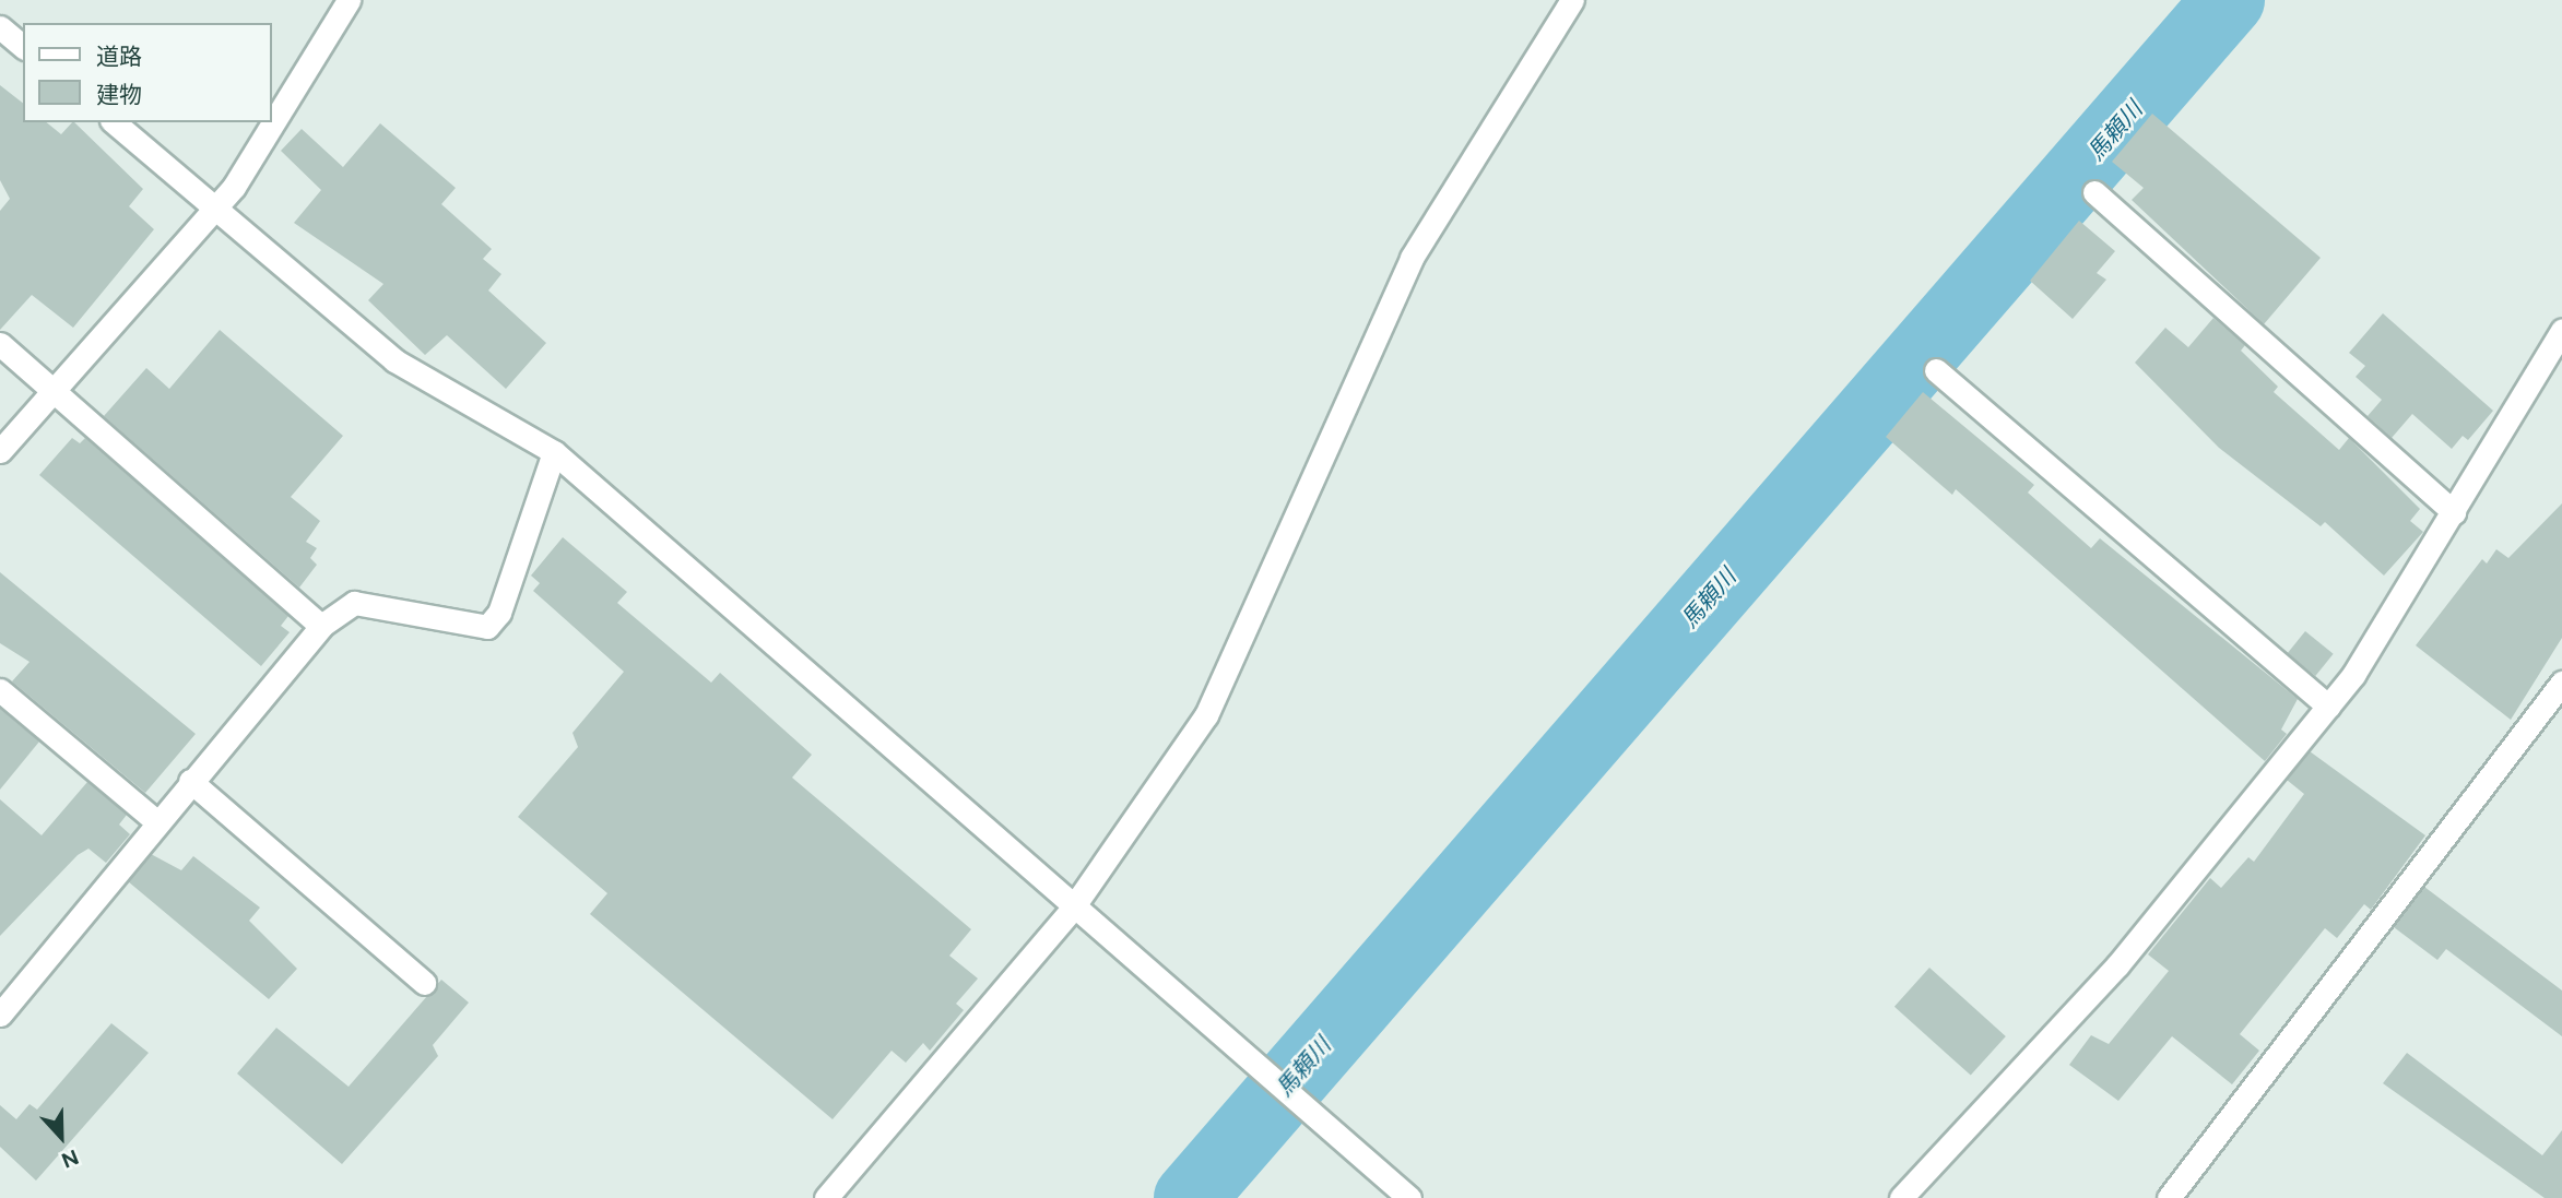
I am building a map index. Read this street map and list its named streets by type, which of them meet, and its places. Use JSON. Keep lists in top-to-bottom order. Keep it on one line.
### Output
{"water":["馬頼川"],"legend":["道路","建物"],"north":"bottom"}
